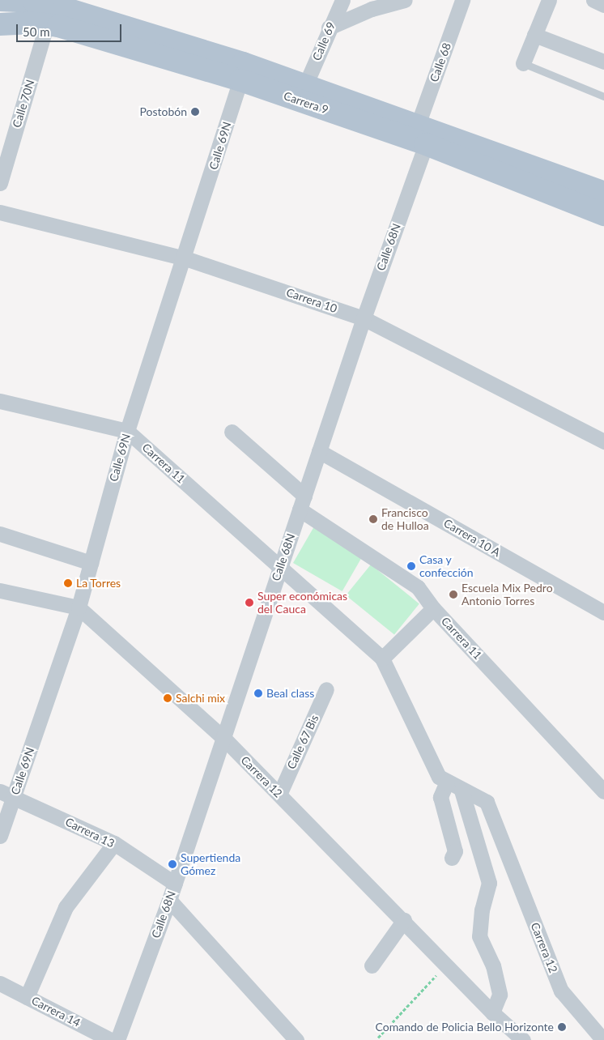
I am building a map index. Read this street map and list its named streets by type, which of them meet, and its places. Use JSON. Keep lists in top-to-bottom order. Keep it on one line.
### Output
{"streets":{"main road":["Carrera 9"],"street":["Calle 69","Calle 68","Calle 70N","Calle 69N","Calle 68N","Carrera 10","Carrera 11","Carrera 10 A","Calle 67 Bis","Carrera 12","Carrera 13","Carrera 14"]},"crossings":[["Calle 69","Carrera 9"],["Calle 68","Carrera 9"],["Calle 68","Calle 68N"],["Carrera 9","Calle 70N"],["Carrera 9","Calle 69N"],["Carrera 9","Calle 68N"],["Calle 69N","Carrera 10"],["Calle 69N","Carrera 11"],["Calle 69N","Carrera 12"],["Calle 69N","Carrera 13"],["Calle 68N","Carrera 10"],["Calle 68N","Carrera 11"],["Calle 68N","Carrera 10 A"],["Calle 68N","Carrera 12"],["Calle 68N","Carrera 13"],["Carrera 11","Carrera 12"],["Calle 67 Bis","Carrera 12"]],"places":["Postobón","Francisco de Hulloa","Casa y confección","La Torres","Escuela Mix Pedro Antonio Torres","Super económicas del Cauca","Beal class","Salchi mix","Supertienda Gómez","Comando de Policia Bello Horizonte"],"scale_bar":"50 m"}
